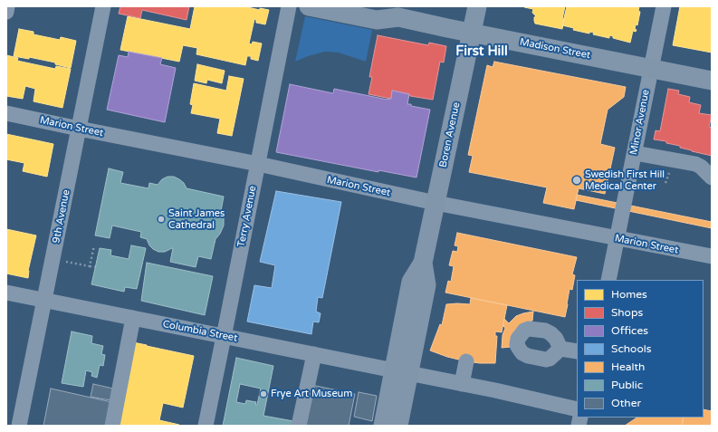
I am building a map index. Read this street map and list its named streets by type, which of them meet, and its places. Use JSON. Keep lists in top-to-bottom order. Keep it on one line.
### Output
{"streets":{"main road":["Madison Street","Boren Avenue"],"street":["Minor Avenue","Marion Street","9th Avenue","Terry Avenue","Columbia Street"]},"crossings":[["Madison Street","Minor Avenue"],["Madison Street","Boren Avenue"],["Minor Avenue","Marion Street"],["Marion Street","Boren Avenue"],["Marion Street","9th Avenue"],["Marion Street","Terry Avenue"],["Boren Avenue","Columbia Street"],["9th Avenue","Columbia Street"],["Terry Avenue","Columbia Street"]],"districts":["First Hill"],"places":["Swedish First Hill Medical Center","Saint James Cathedral","Frye Art Museum"],"legend":["Homes","Shops","Offices","Schools","Health","Public","Other"]}
